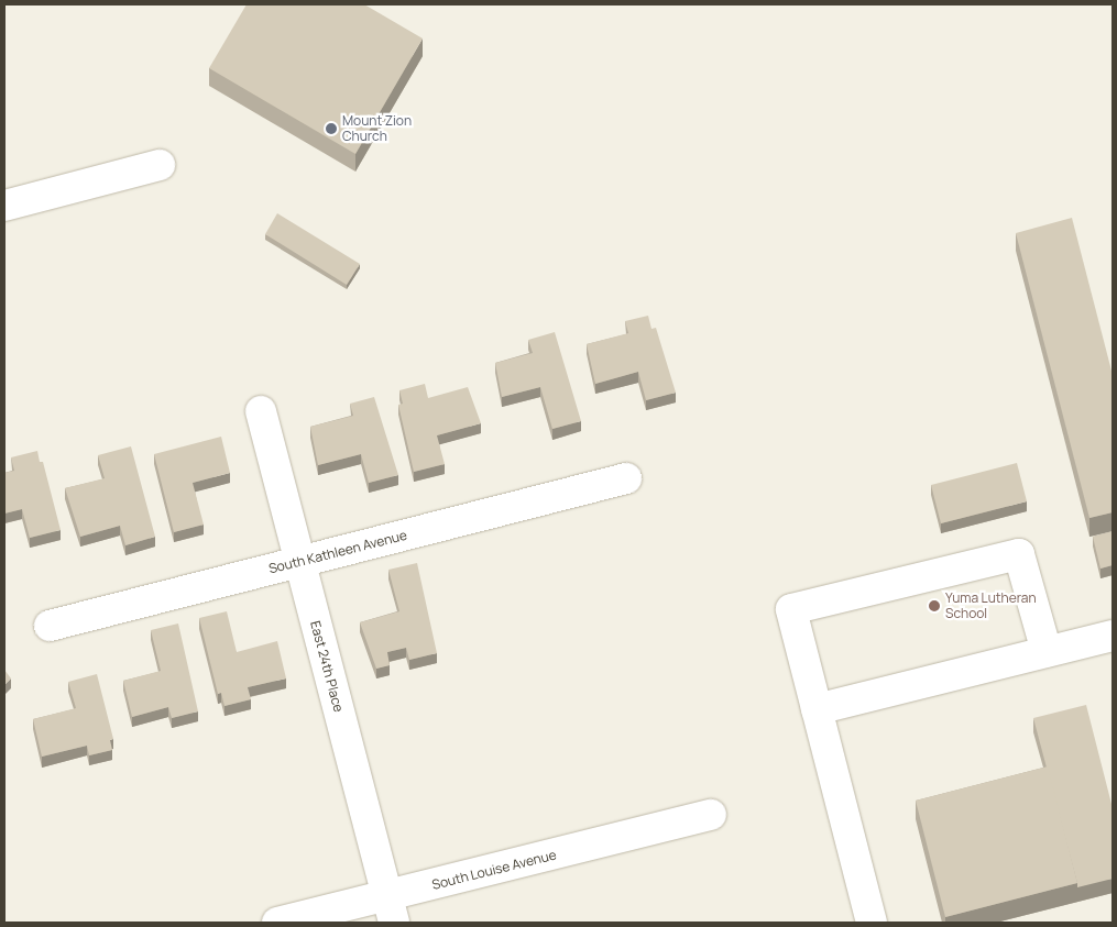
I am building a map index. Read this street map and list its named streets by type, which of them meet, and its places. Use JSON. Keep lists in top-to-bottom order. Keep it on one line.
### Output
{"streets":{"street":["South Kathleen Avenue","East 24th Place","South Louise Avenue"]},"crossings":[["South Kathleen Avenue","East 24th Place"],["East 24th Place","South Louise Avenue"]],"places":["Mount Zion Church","Yuma Lutheran School"]}
